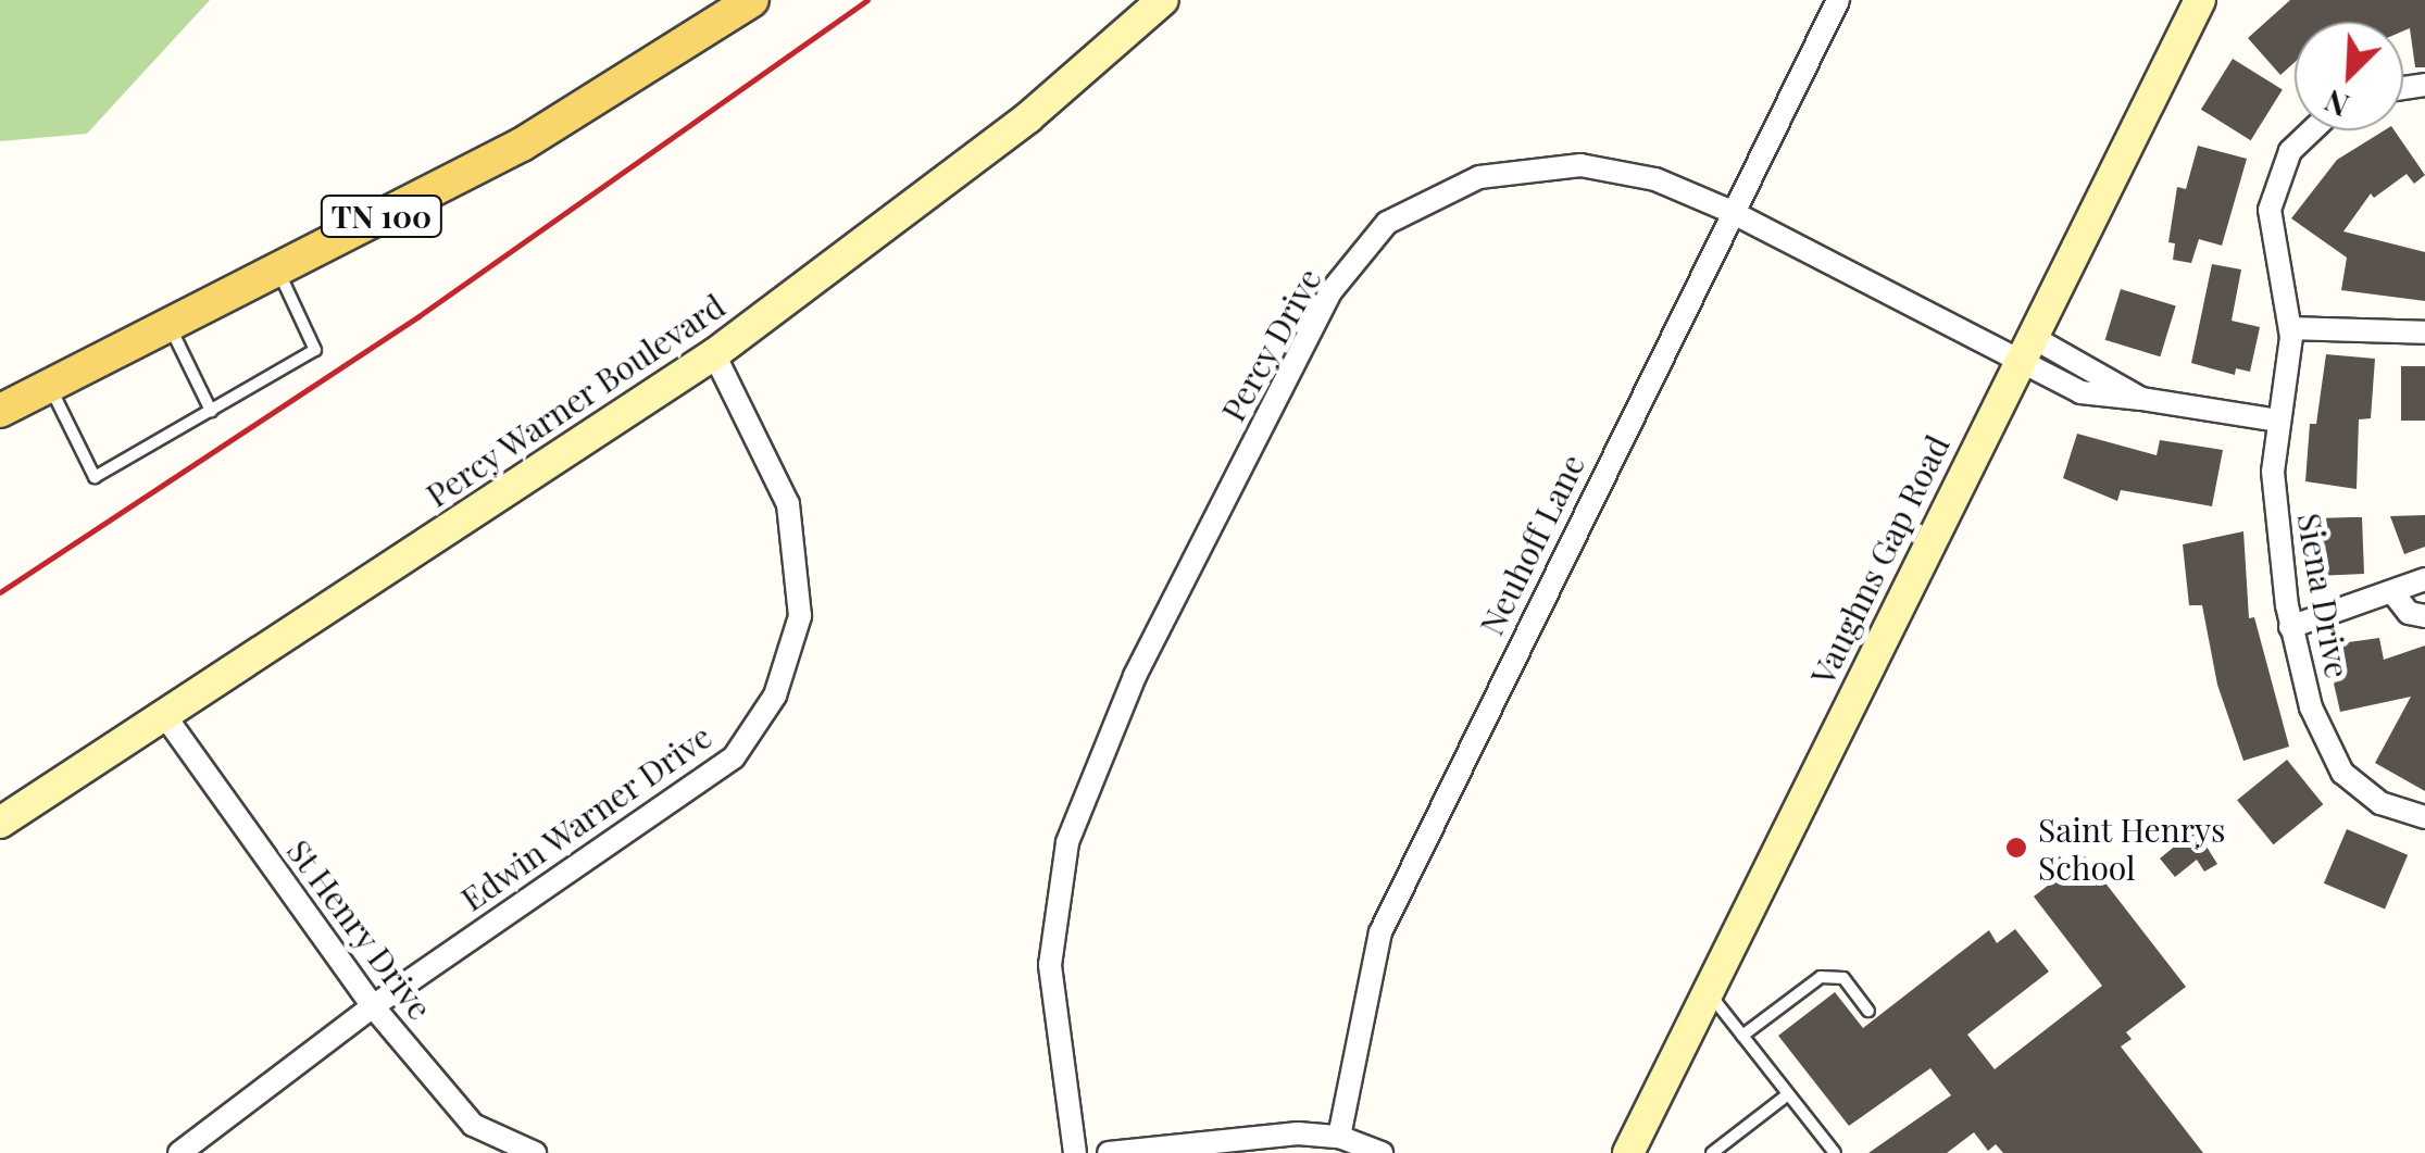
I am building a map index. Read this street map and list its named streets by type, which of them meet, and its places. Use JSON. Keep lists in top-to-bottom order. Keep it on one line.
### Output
{"streets":{"main road":["TN 100"],"street":["Percy Drive","Percy Warner Boulevard","Neuhoff Lane","Vaughns Gap Road","Siena Drive","Edwin Warner Drive","St Henry Drive"]},"crossings":[["Percy Drive","Neuhoff Lane"],["Percy Drive","Vaughns Gap Road"],["Percy Drive","Siena Drive"],["Percy Warner Boulevard","Edwin Warner Drive"],["Percy Warner Boulevard","St Henry Drive"],["Edwin Warner Drive","St Henry Drive"]],"places":["Saint Henrys School"],"north":"bottom left"}
